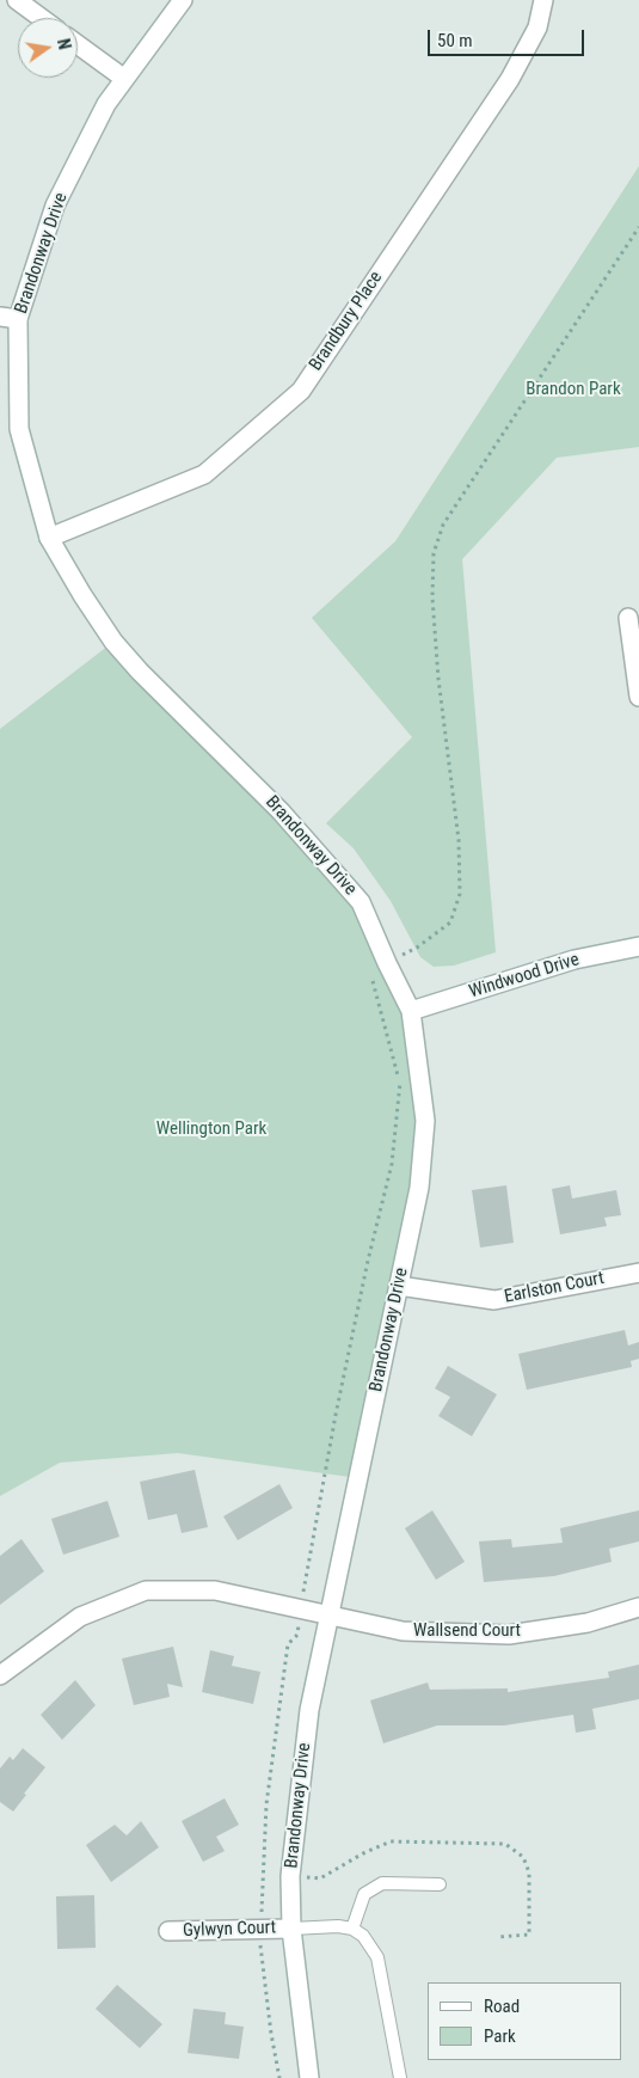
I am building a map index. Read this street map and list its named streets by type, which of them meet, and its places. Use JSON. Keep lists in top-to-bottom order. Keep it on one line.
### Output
{"streets":{"street":["Brandonway Drive","Brandbury Place","Windwood Drive","Earlston Court","Wallsend Court","Gylwyn Court"]},"crossings":[["Brandonway Drive","Brandbury Place"],["Brandonway Drive","Windwood Drive"],["Brandonway Drive","Earlston Court"],["Brandonway Drive","Wallsend Court"],["Brandonway Drive","Gylwyn Court"]],"parks":["Brandon Park","Wellington Park"],"legend":["Road","Park"],"scale_bar":"50 m","north":"right"}
